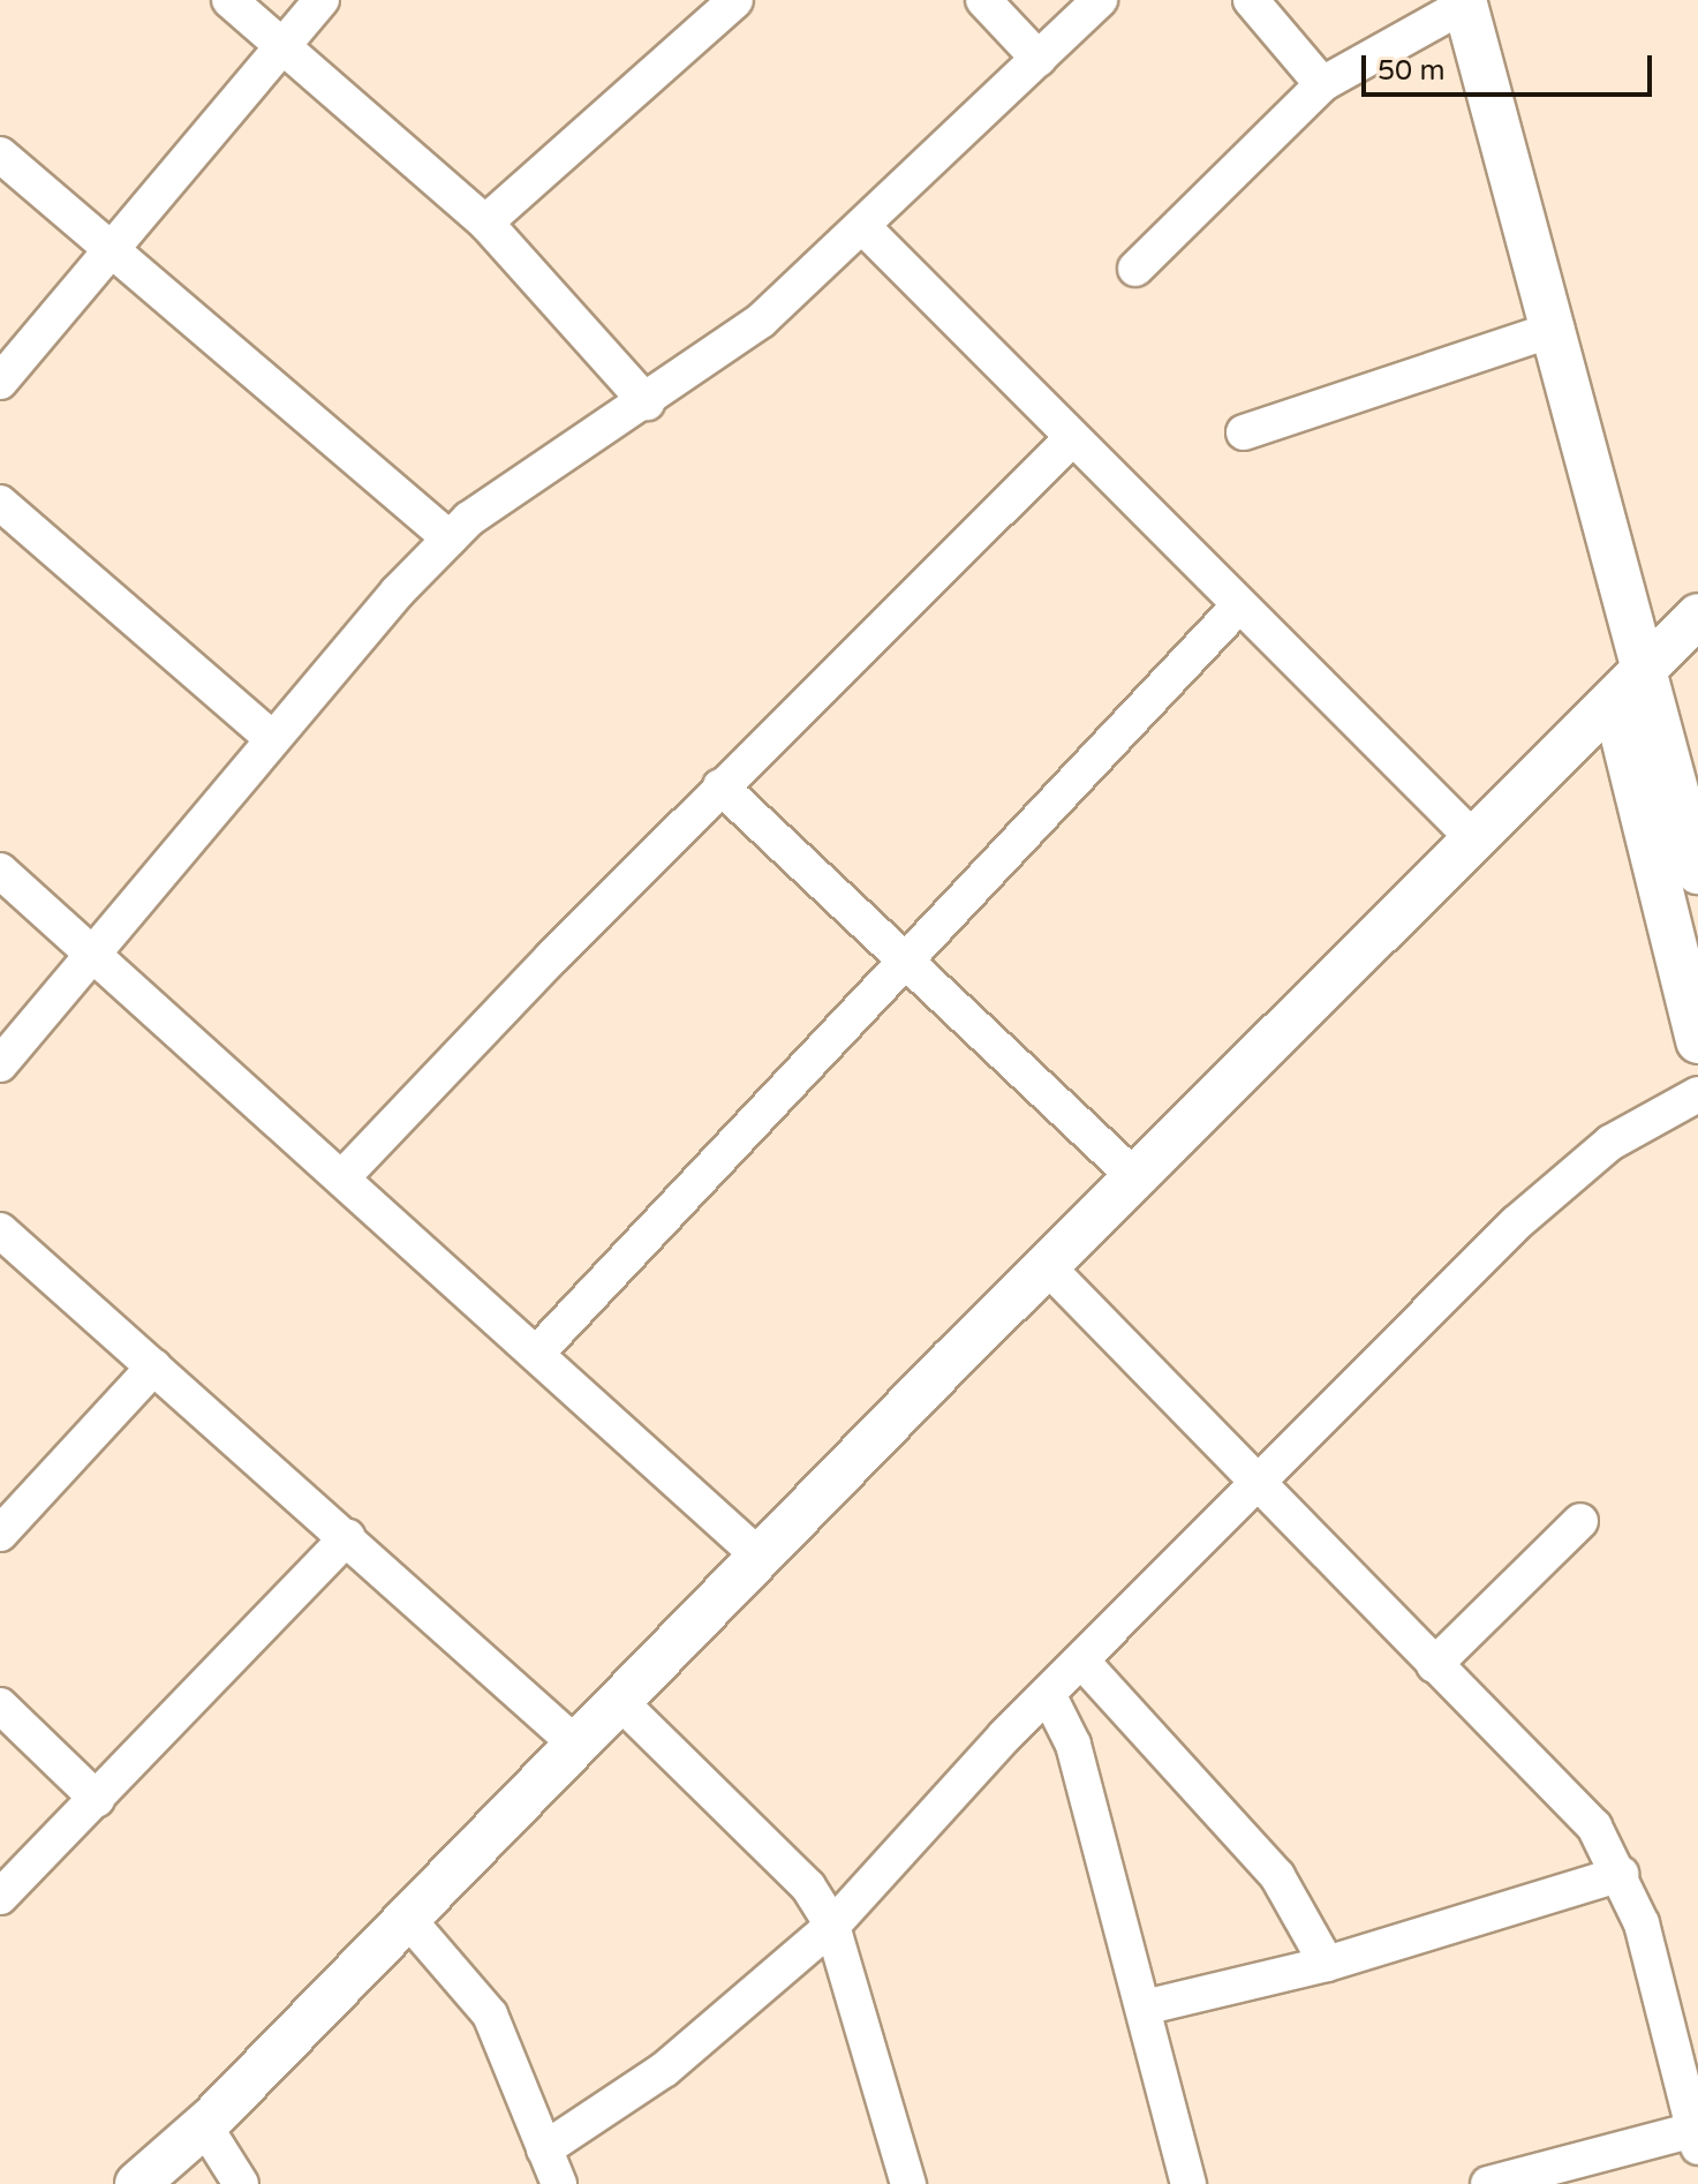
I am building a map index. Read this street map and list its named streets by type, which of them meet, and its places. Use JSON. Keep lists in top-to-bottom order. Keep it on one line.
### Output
{"scale_bar":"50 m"}
